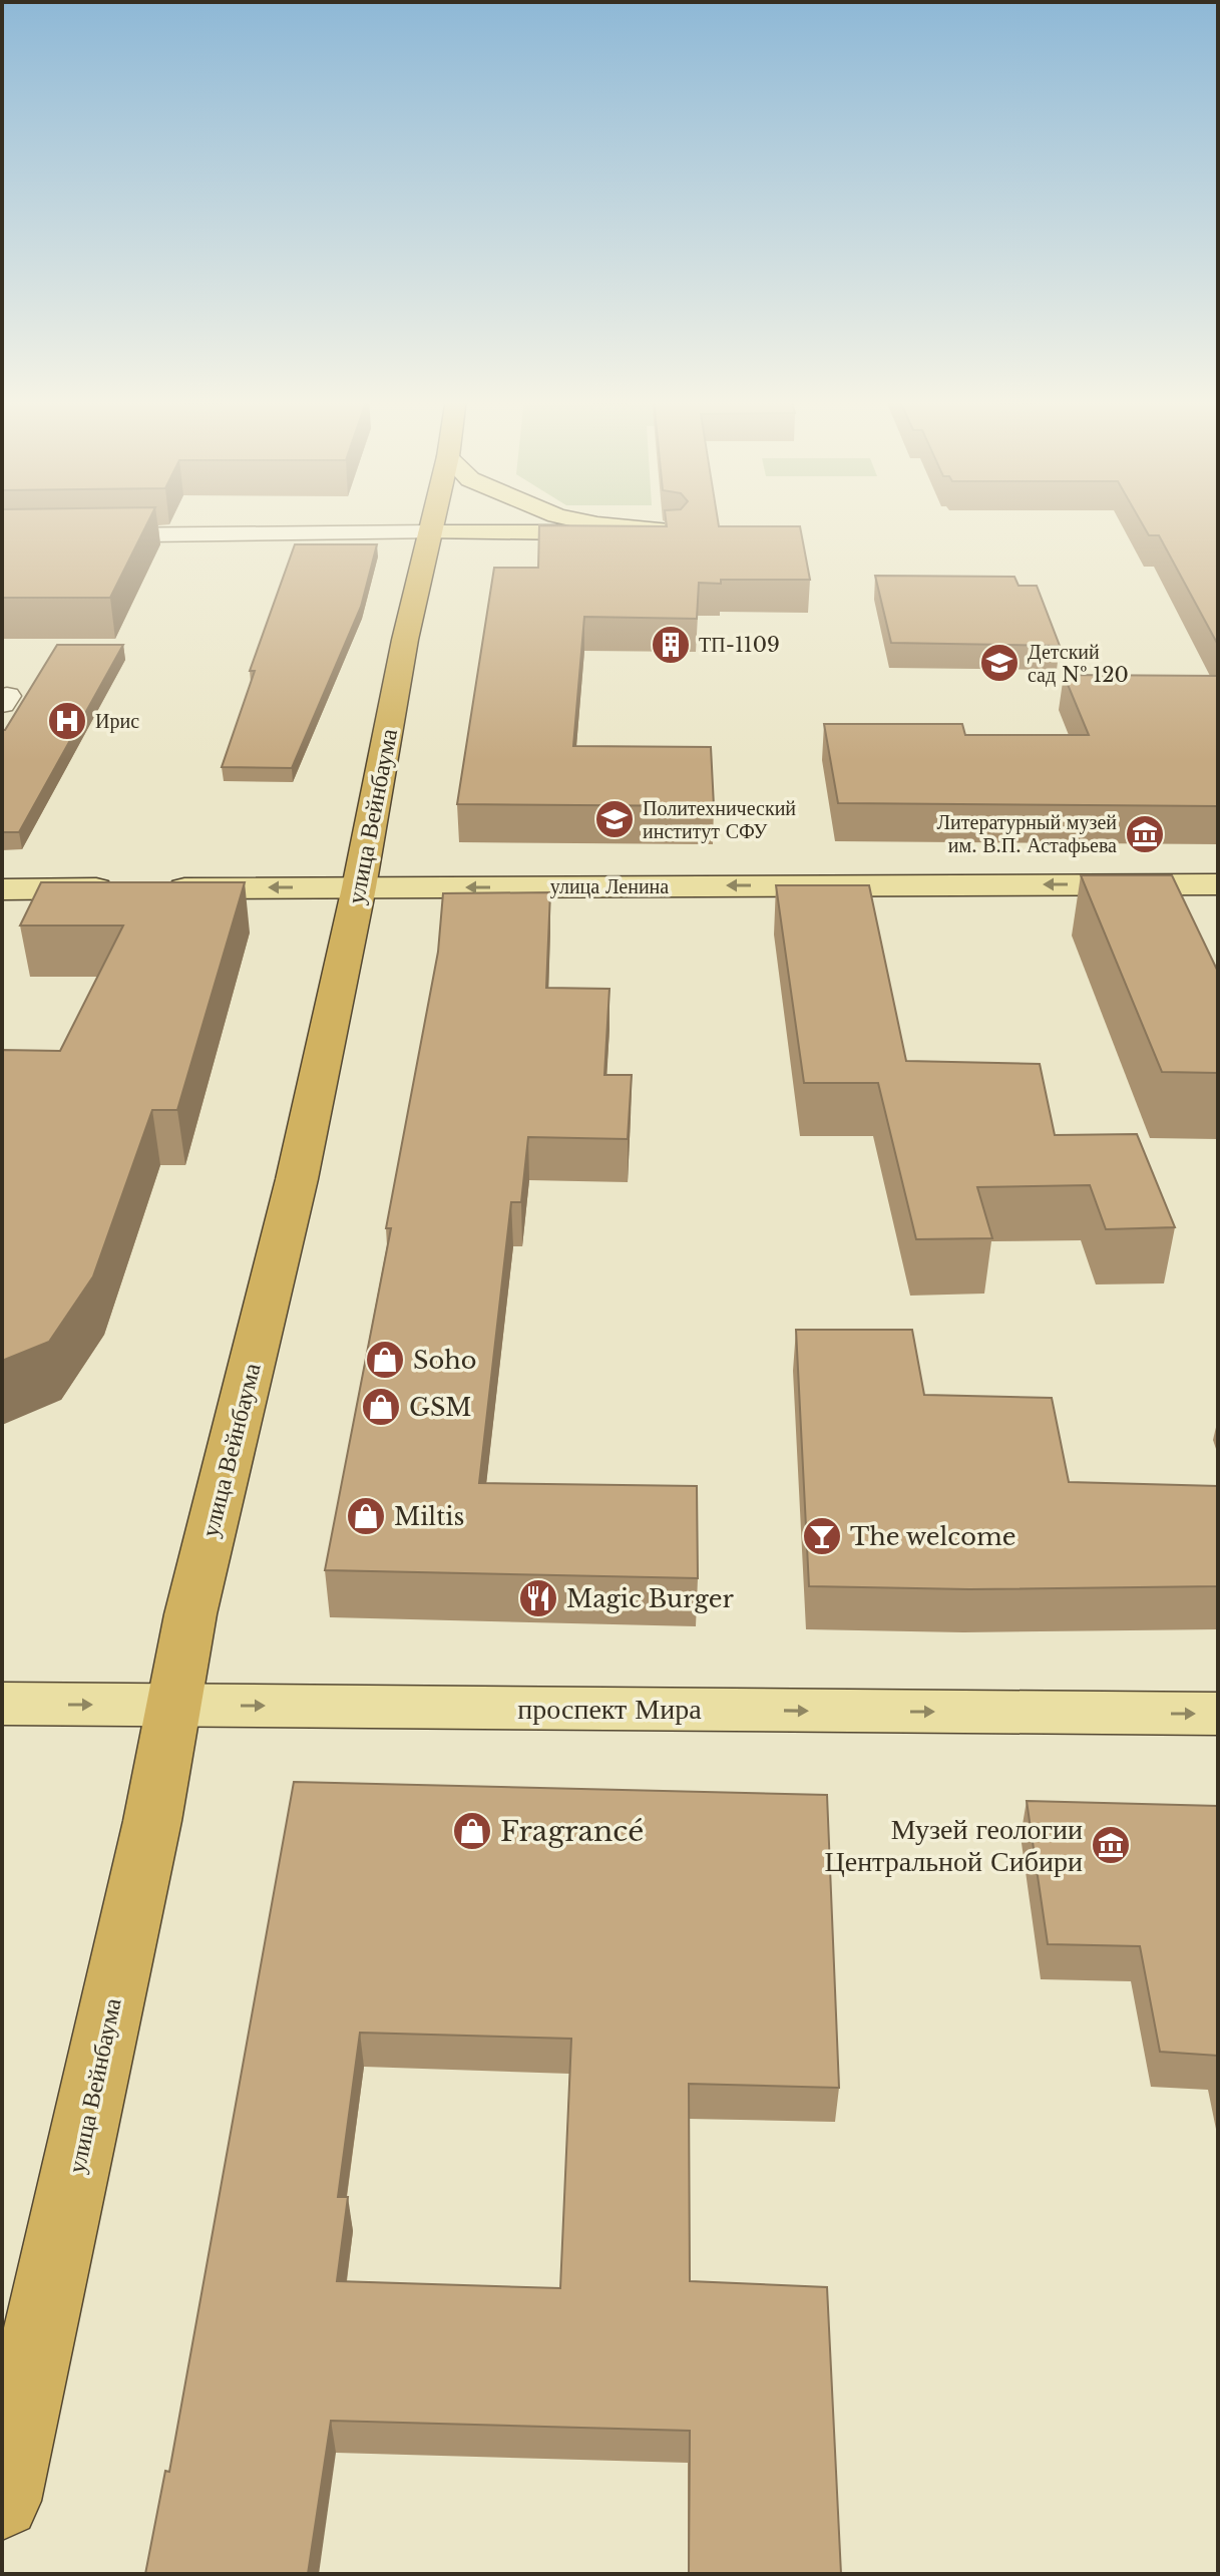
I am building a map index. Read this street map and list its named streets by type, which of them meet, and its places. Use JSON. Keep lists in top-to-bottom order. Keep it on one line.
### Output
{"streets":{"highway":["улица Вейнбаума"],"main road":["улица Ленина","проспект Мира"]},"crossings":[["улица Вейнбаума","улица Ленина"],["улица Вейнбаума","проспект Мира"]],"one_way":["улица Ленина","проспект Мира"],"places":{"building":["ТП-1109"],"school or university":["Детский сад № 120","Политехнический институт СФУ"],"hospital":["Ирис"],"museum":["Литературный музей им. В.П. Астафьева","Музей геологии Центральной Сибири"],"shop":["Soho","GSM","Miltis","Fragrancé"],"bar":["The welcome"],"restaurant":["Magic Burger"]}}
